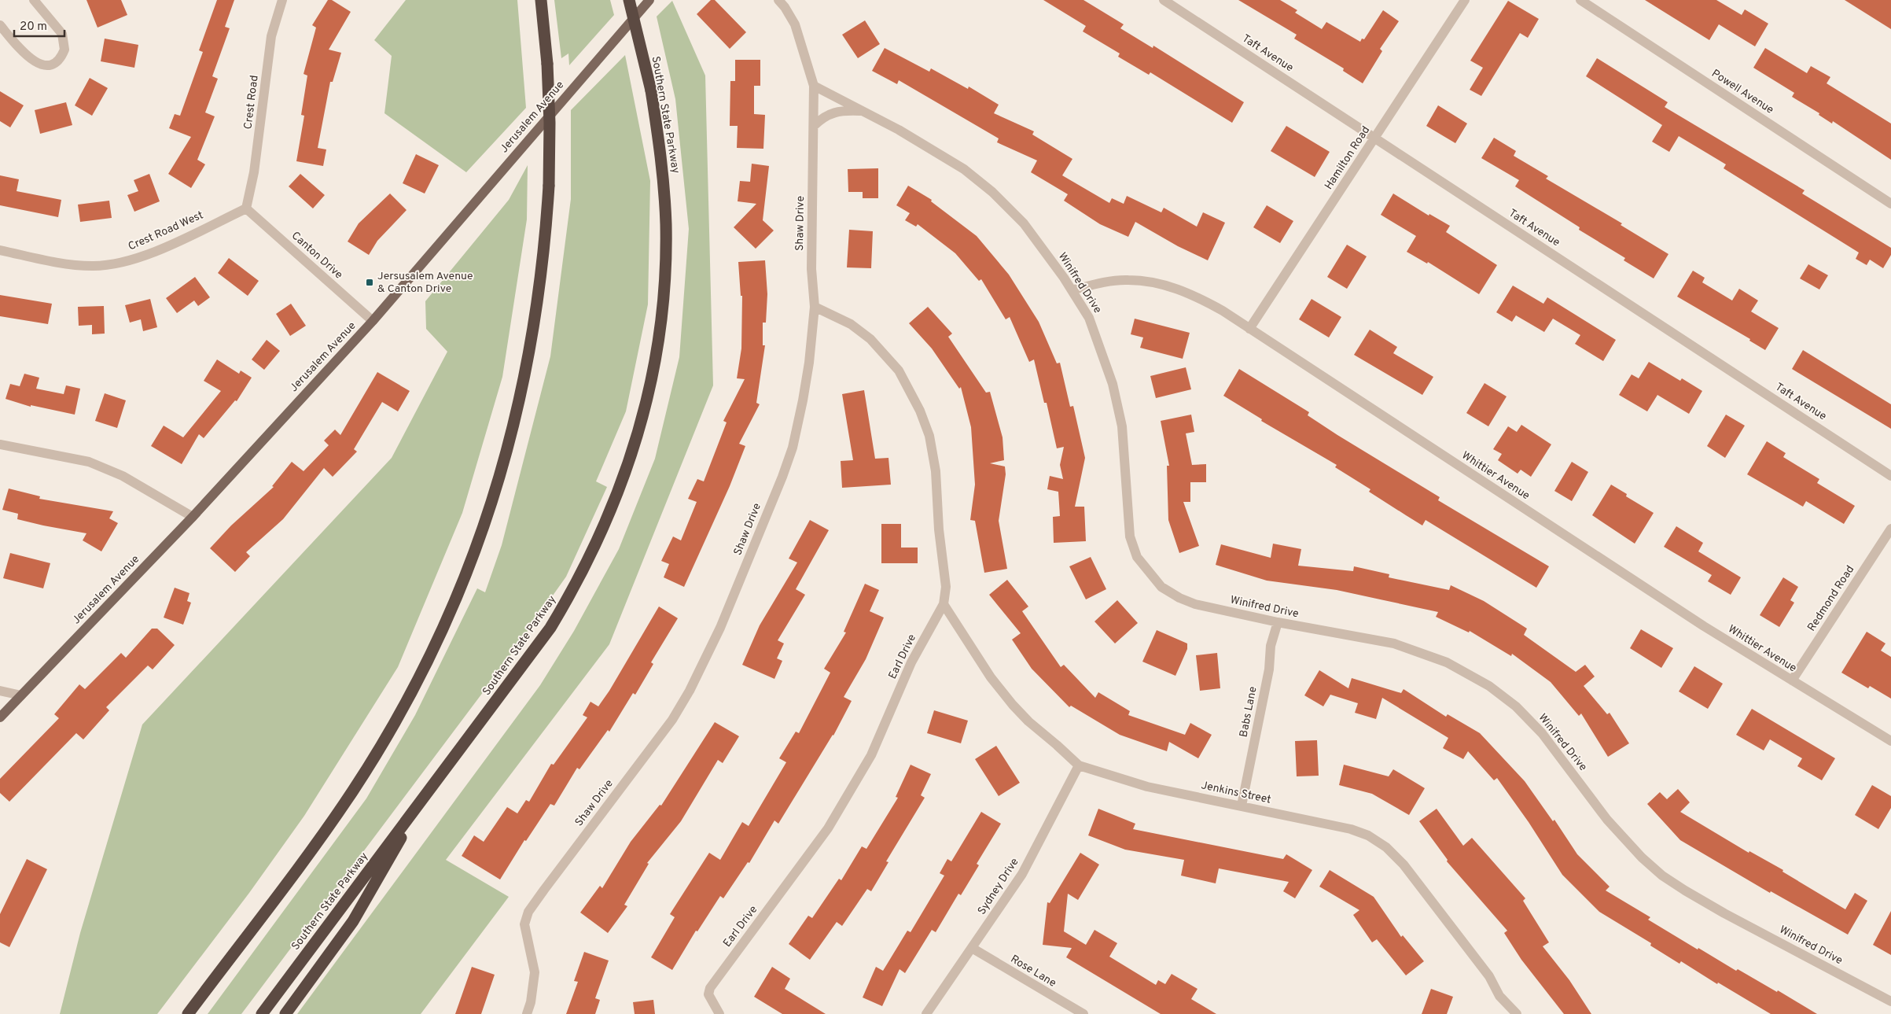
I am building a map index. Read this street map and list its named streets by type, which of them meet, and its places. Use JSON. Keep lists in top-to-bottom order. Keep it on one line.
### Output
{"streets":{"highway":["Southern State Parkway"],"main road":["Jerusalem Avenue"],"street":["Taft Avenue","Powell Avenue","Crest Road","Hamilton Road","Shaw Drive","Crest Road West","Canton Drive","Winifred Drive","Whittier Avenue","Redmond Road","Earl Drive","Babs Lane","Jenkins Street","Sydney Drive","Rose Lane"]},"crossings":[["Taft Avenue","Hamilton Road"],["Crest Road","Crest Road West"],["Crest Road","Canton Drive"],["Jerusalem Avenue","Canton Drive"],["Hamilton Road","Whittier Avenue"],["Shaw Drive","Winifred Drive"],["Shaw Drive","Earl Drive"],["Crest Road West","Canton Drive"],["Winifred Drive","Whittier Avenue"],["Winifred Drive","Babs Lane"],["Whittier Avenue","Redmond Road"],["Earl Drive","Jenkins Street"],["Babs Lane","Jenkins Street"],["Jenkins Street","Sydney Drive"],["Sydney Drive","Rose Lane"]],"places":{"transit":["Jersusalem Avenue & Canton Drive"]},"scale_bar":"20 m"}
